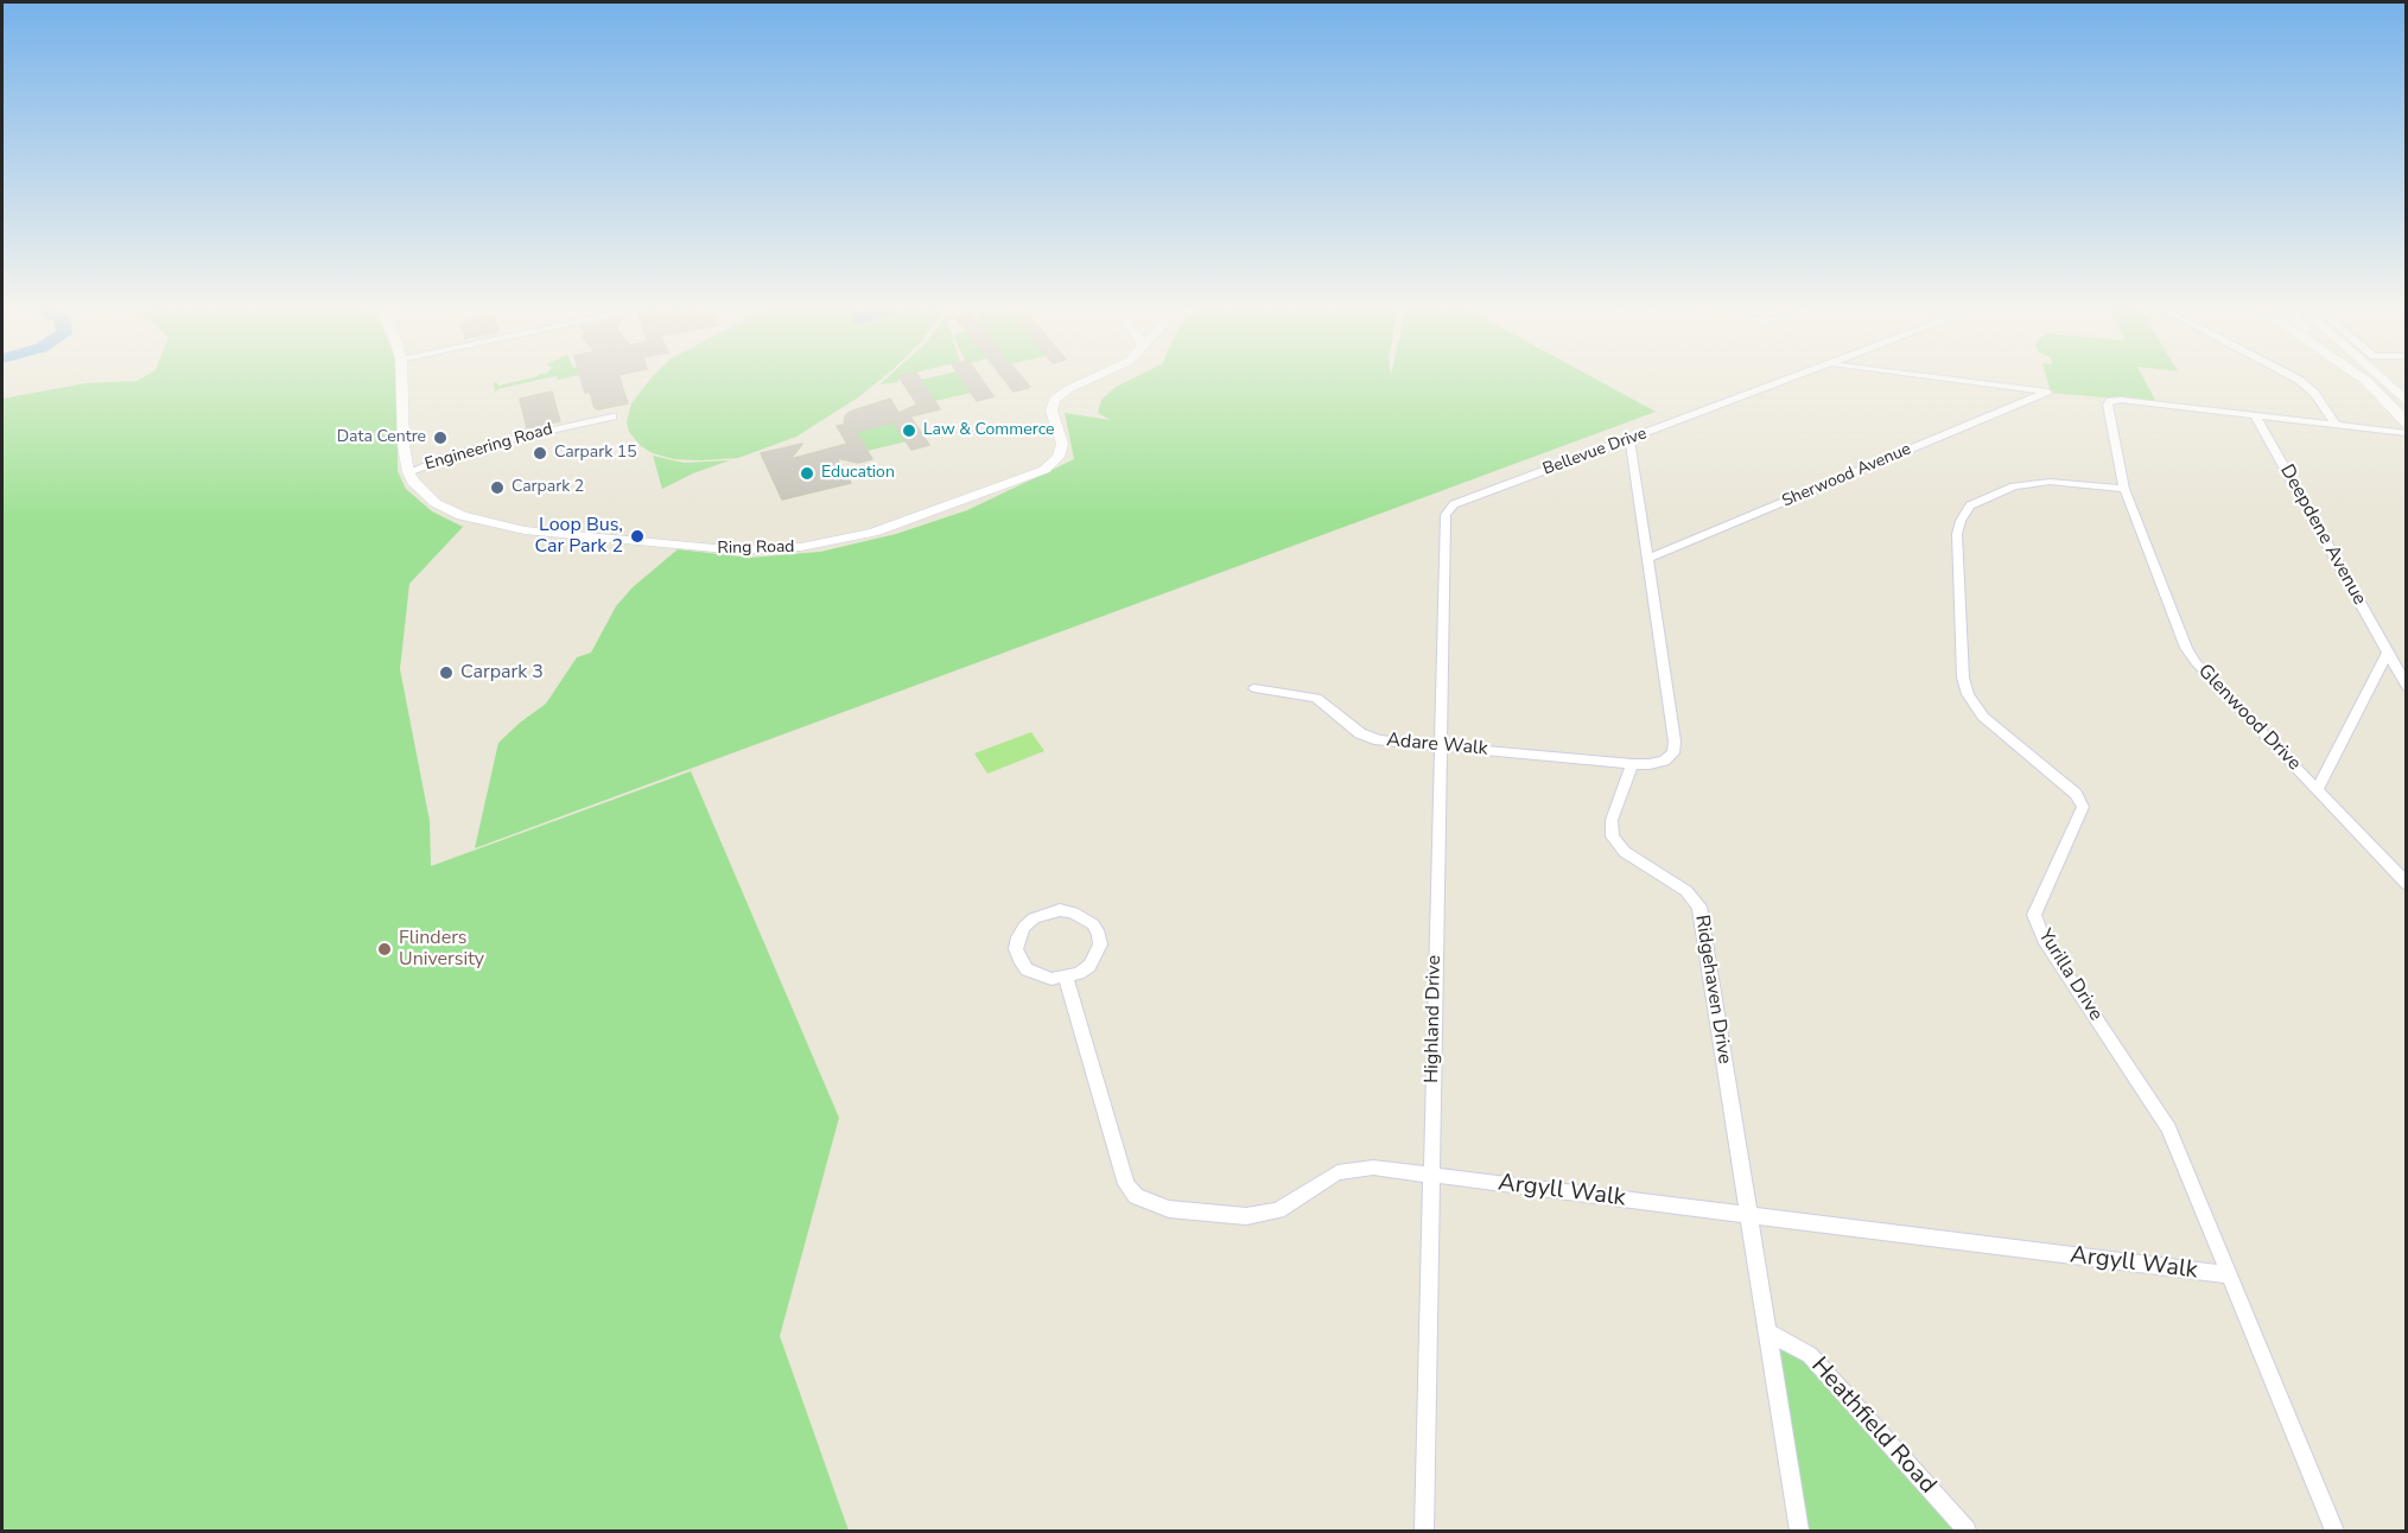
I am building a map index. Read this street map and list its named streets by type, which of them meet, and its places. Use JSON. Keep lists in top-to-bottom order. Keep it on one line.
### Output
{"streets":{"street":["Engineering Road","Bellevue Drive","Sherwood Avenue","Deepdene Avenue","Ring Road","Glenwood Drive","Adare Walk","Yurilla Drive","Ridgehaven Drive","Highland Drive","Argyll Walk","Heathfield Road"]},"crossings":[["Engineering Road","Ring Road"],["Bellevue Drive","Highland Drive"],["Deepdene Avenue","Glenwood Drive"],["Glenwood Drive","Yurilla Drive"],["Adare Walk","Ridgehaven Drive"],["Adare Walk","Highland Drive"],["Yurilla Drive","Argyll Walk"],["Ridgehaven Drive","Argyll Walk"],["Ridgehaven Drive","Heathfield Road"],["Highland Drive","Argyll Walk"]],"places":["Law & Commerce","Data Centre","Carpark 15","Education","Carpark 2","Loop Bus, Car Park 2","Carpark 3","Flinders University"]}
